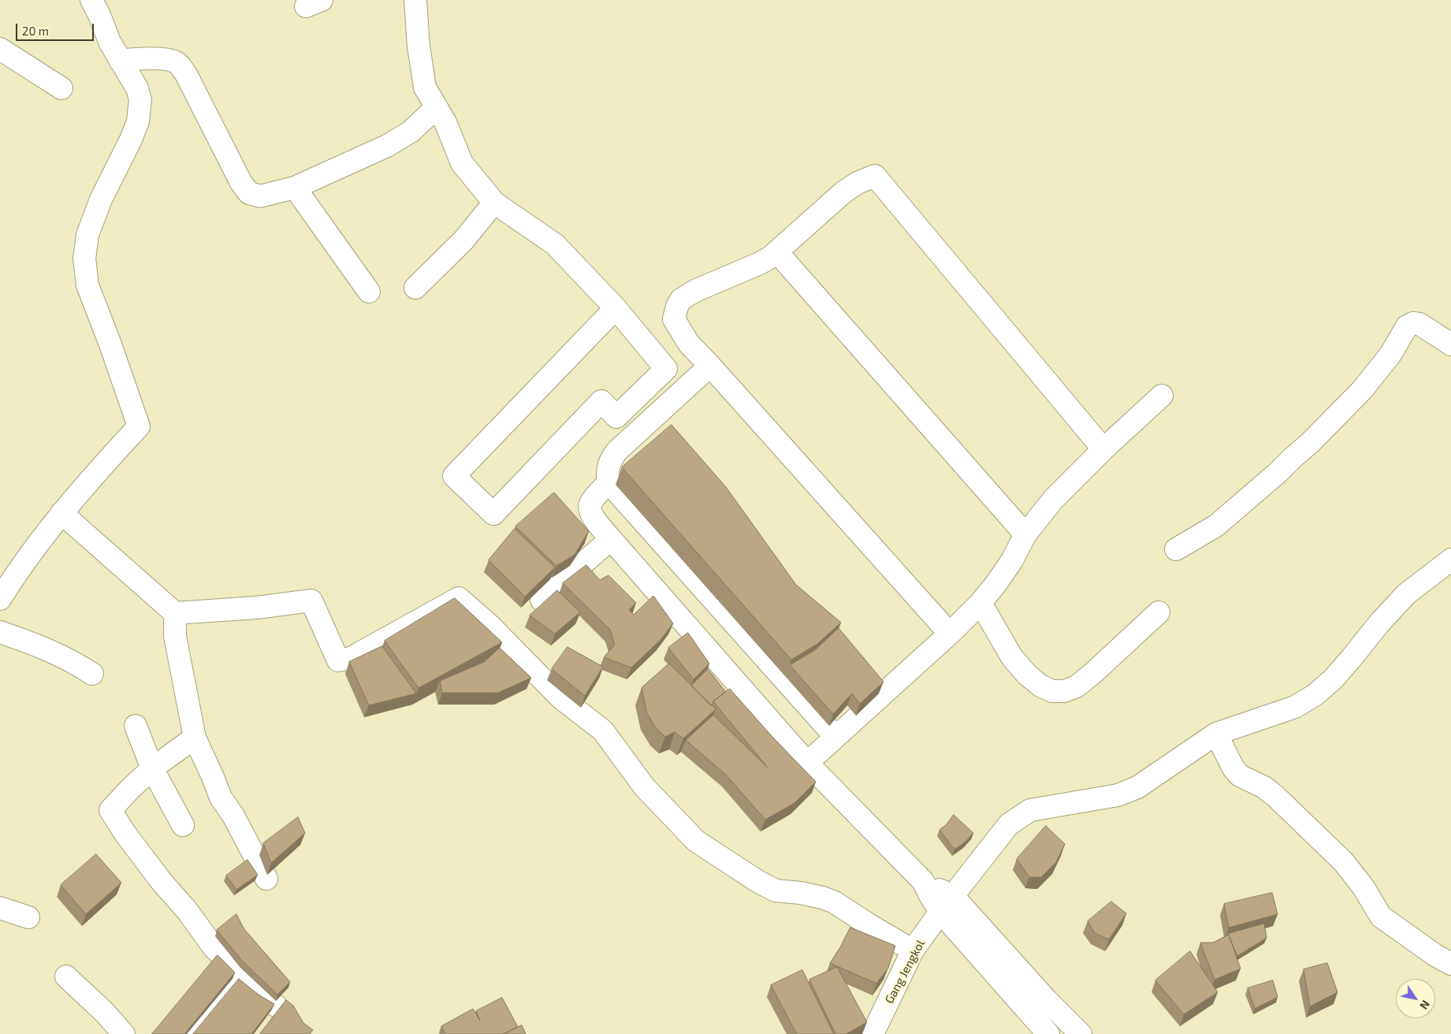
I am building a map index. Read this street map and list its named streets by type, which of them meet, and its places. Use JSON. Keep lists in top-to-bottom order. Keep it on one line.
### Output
{"streets":{"street":["Gang Jengkol"]},"scale_bar":"20 m","north":"bottom right"}
